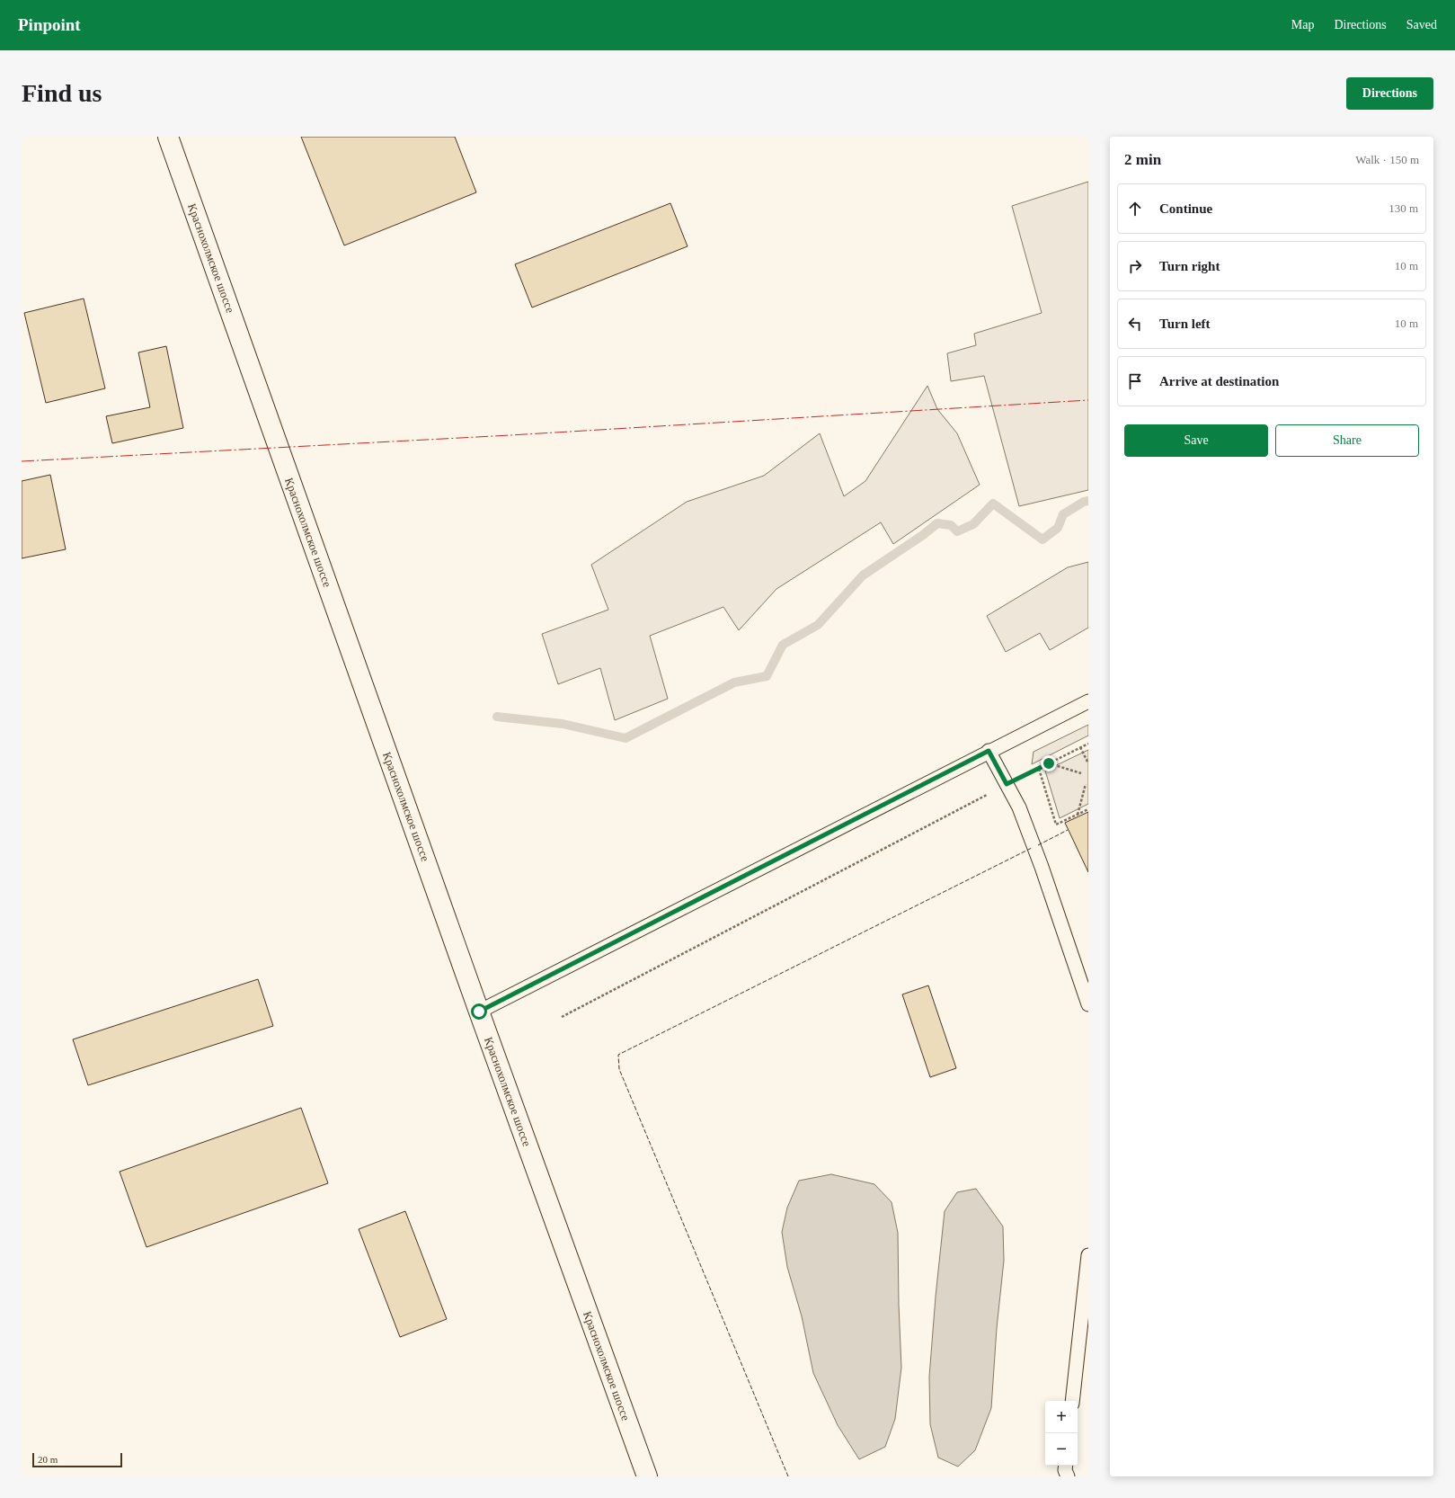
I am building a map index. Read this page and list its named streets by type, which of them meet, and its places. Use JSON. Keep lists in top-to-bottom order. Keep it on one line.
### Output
{"streets":{"main road":["Краснохолмское шоссе"]},"scale_bar":"20 m","page":{"header":"Pinpoint","nav":["Map","Directions","Saved"],"buttons":["Directions",["Save","Share"]],"title":"Find us","heading":["2 min","Walk · 150 m"],"list":[["Continue","130 m"],["Turn right","10 m"],["Turn left","10 m"],"Arrive at destination"],"map_buttons":["+","−"],"scale":"20 m"}}
